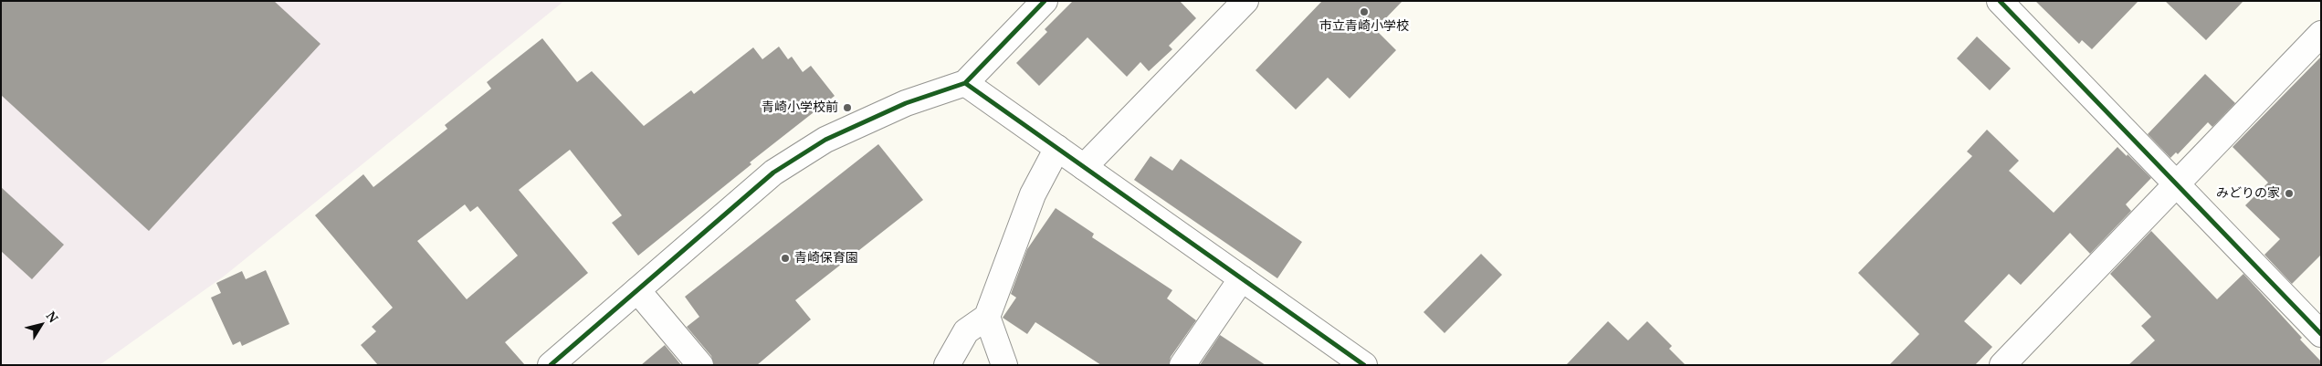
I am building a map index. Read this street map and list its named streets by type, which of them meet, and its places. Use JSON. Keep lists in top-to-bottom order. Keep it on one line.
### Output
{"places":["市立青崎小学校","青崎小学校前","みどりの家","青崎保育園"],"north":"top right"}
